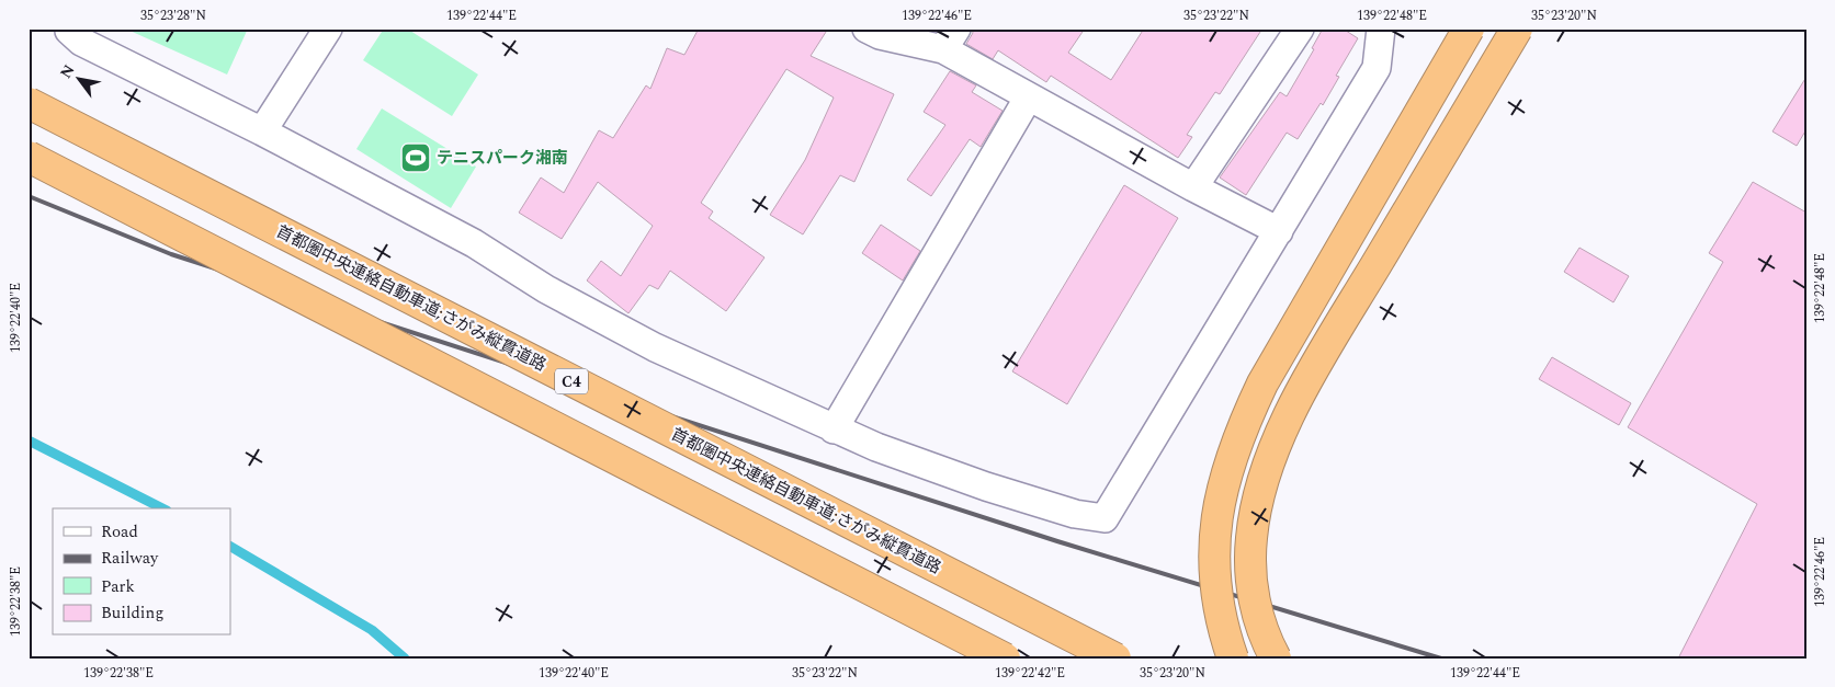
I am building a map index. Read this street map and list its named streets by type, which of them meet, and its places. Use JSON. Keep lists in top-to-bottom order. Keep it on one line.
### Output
{"streets":{"highway":["首都圏中央連絡自動車道;さがみ縦貫道路","C4"]},"places":{"sports":["テニスパーク湘南"]},"legend":["Road","Railway","Park","Building"],"north":"top left","coordinates":["35°23'28\"N","139°22'44\"E","139°22'46\"E","35°23'22\"N","139°22'48\"E","35°23'20\"N","139°22'40\"E","139°22'38\"E","139°22'42\"E"]}
